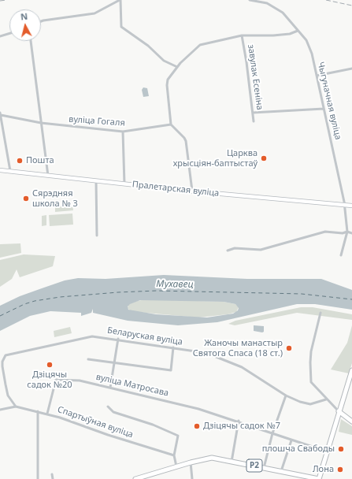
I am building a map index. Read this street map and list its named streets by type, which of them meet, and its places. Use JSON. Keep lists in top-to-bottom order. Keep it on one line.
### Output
{"streets":{"main road":["Пралетарская вуліца","Р2"],"street":["завулак Есеніна","Чыгуначная вуліца","вуліца Гогаля","Беларуская вуліца","вуліца Матросава","Спартыўная вуліца"]},"crossings":[["Чыгуначная вуліца","Пралетарская вуліца"],["Беларуская вуліца","Спартыўная вуліца"],["вуліца Матросава","Спартыўная вуліца"],["вуліца Матросава","Р2"]],"water":["Мухавец"],"places":["Царква хрысціян-баптыстаў","Пошта","Сярэдняя школа № 3","Жаночы манастыр Святога Спаса (18 ст.)","Дзіцячы садок №20","Дзіцячы садок №7","плошча Свабоды","Лона"],"north":"top"}
